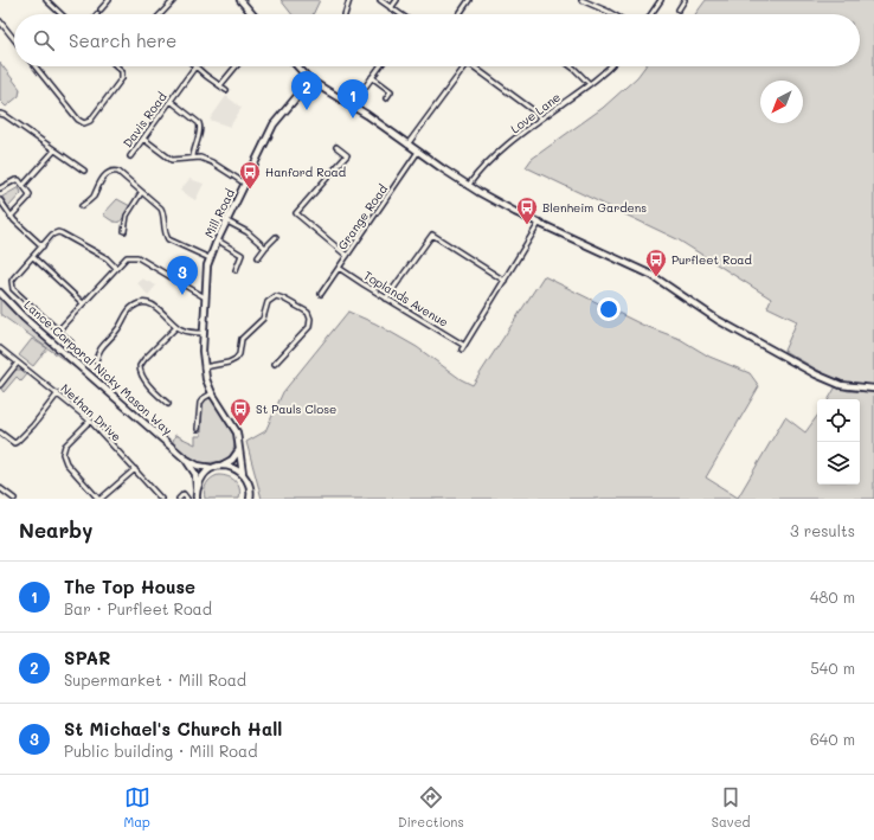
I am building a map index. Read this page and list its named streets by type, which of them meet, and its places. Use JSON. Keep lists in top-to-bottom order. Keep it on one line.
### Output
{"streets":{"street":["Love Lane","Davis Road","Mill Road","Grange Road","Toplands Avenue","Lance Corporal Nicky Mason Way","Nethan Drive"]},"crossings":[["Grange Road","Toplands Avenue"]],"places":{"bus stop":["Hanford Road","Blenheim Gardens","Purfleet Road","St Pauls Close"]},"north":"bottom left","page":{"search":"Search here","pins":["2","1","3"],"heading":["Nearby","3 results"],"list":[{"mark":"1","name":"The Top House","note":"Bar · Purfleet Road","value":"480 m"},{"mark":"2","name":"SPAR","note":"Supermarket · Mill Road","value":"540 m"},{"mark":"3","name":"St Michael's Church Hall","note":"Public building · Mill Road","value":"640 m"}],"nav":["Map","Directions","Saved"]}}
